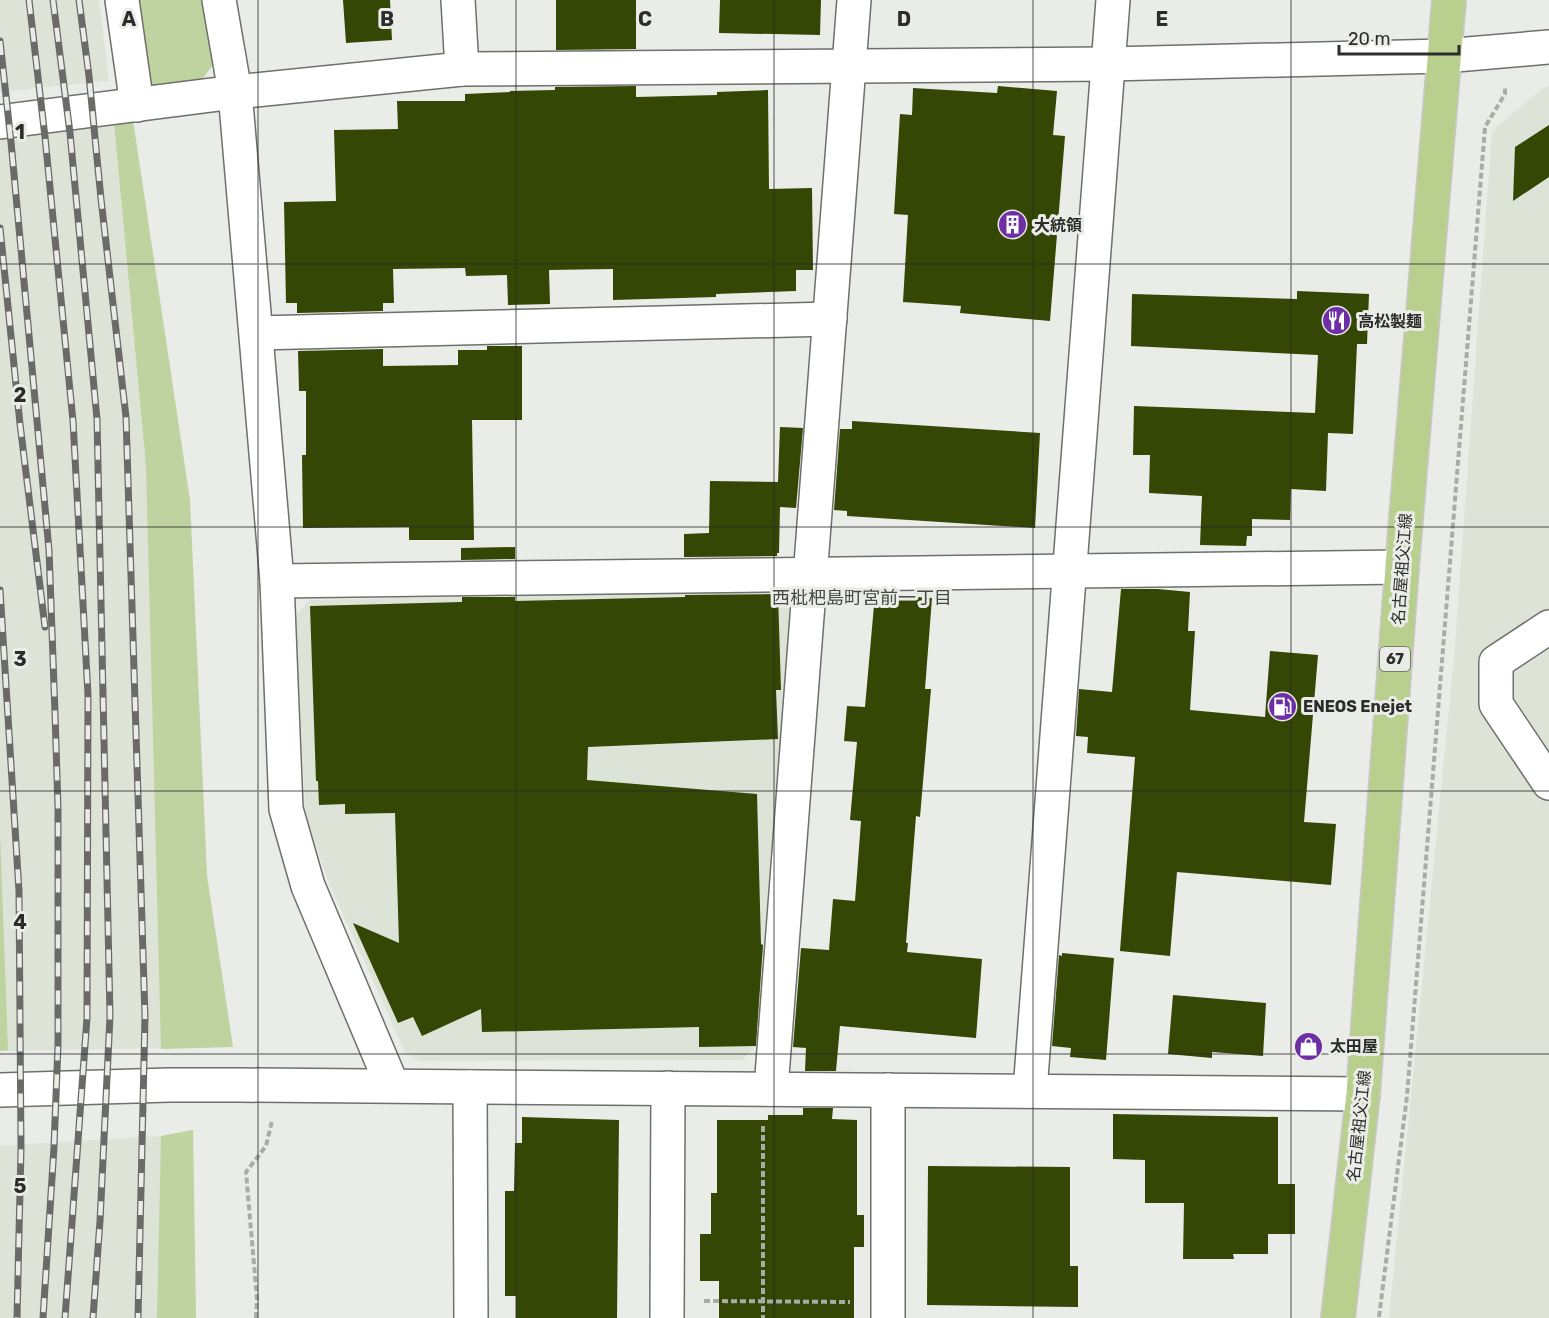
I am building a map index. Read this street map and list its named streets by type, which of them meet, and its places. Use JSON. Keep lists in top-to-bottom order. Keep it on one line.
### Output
{"streets":{"main road":["名古屋祖父江線","67"]},"districts":["西枇杷島町宮前一丁目"],"places":{"building":["大統領"],"restaurant":["高松製麺"],"fuel station":["ENEOS Enejet"],"shop":["太田屋"]},"scale_bar":"20 m","grid":{"columns":["A","B","C","D","E"],"rows":["1","2","3","4","5"]}}
